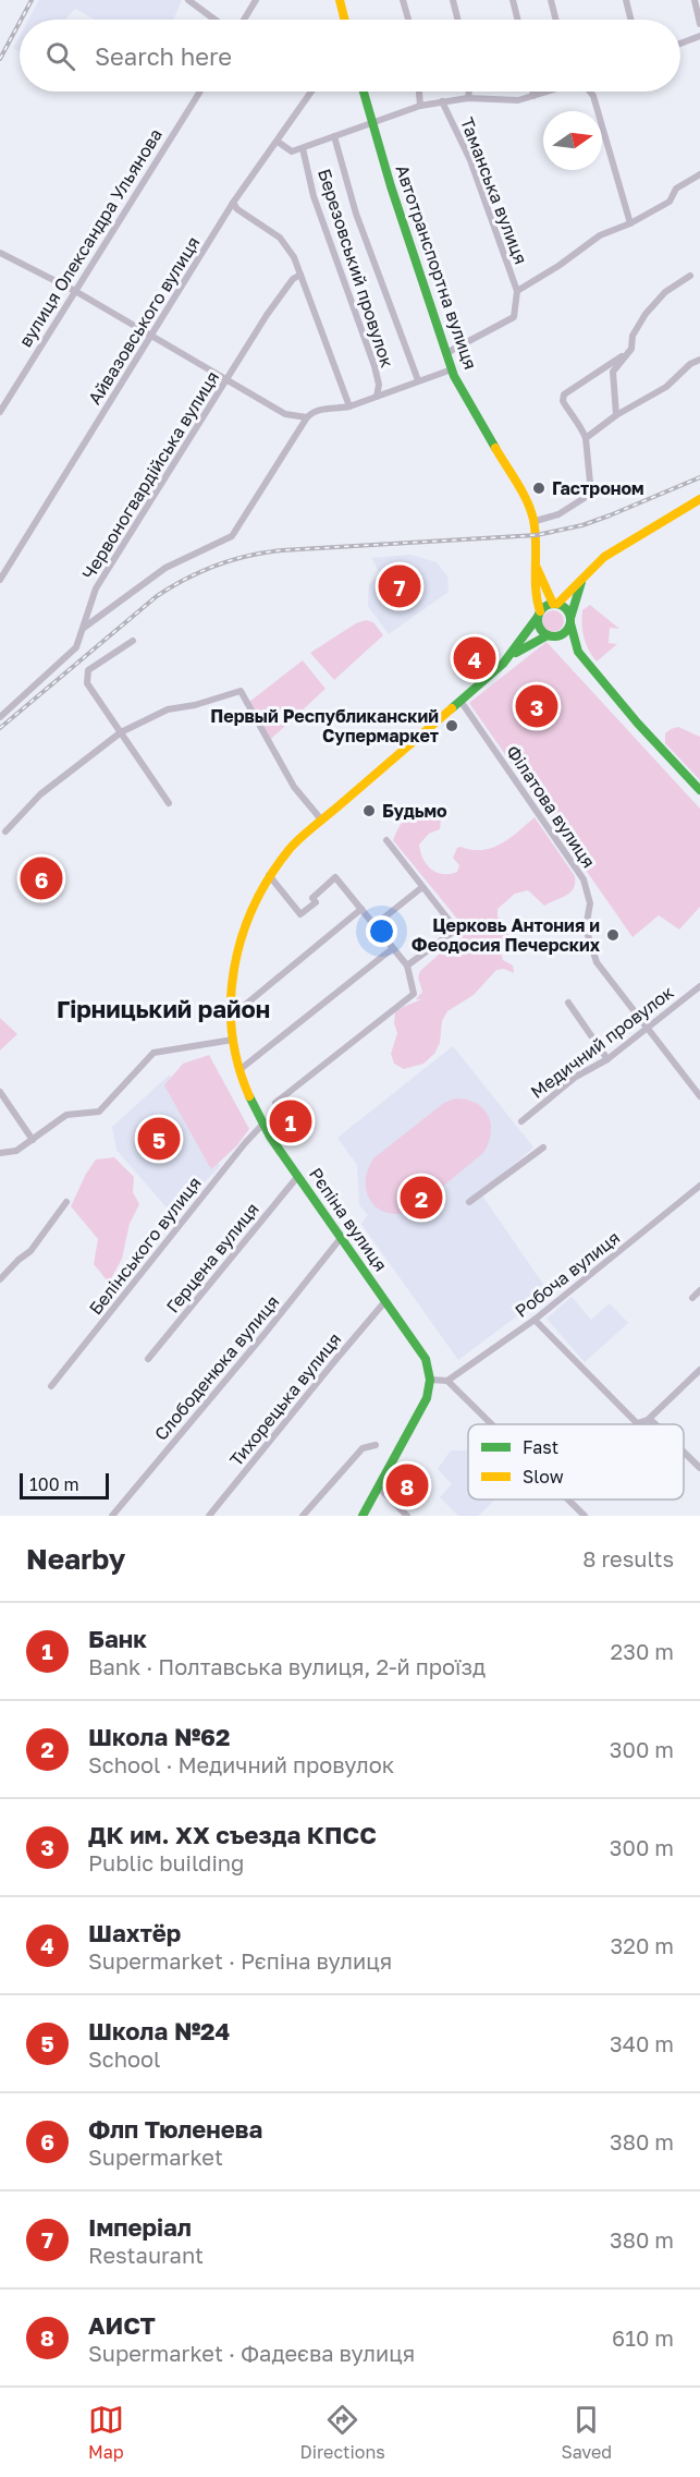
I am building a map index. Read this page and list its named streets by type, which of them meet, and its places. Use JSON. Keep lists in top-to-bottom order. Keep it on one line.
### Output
{"streets":{"street":["Таманська вулиця","вулиця Олександра Ульянова","Автотранспортна вулиця","Березовський провулок","Айвазовського вулиця","Червоногвардійська вулиця","Філатова вулиця","Медичний провулок","Рєпіна вулиця","Белінського вулиця","Герцена вулиця","Робоча вулиця","Слободенюка вулиця","Тихорецька вулиця"]},"crossings":[["Автотранспортна вулиця","Рєпіна вулиця"],["Філатова вулиця","Медичний провулок"],["Філатова вулиця","Рєпіна вулиця"],["Рєпіна вулиця","Белінського вулиця"],["Рєпіна вулиця","Герцена вулиця"],["Рєпіна вулиця","Слободенюка вулиця"],["Рєпіна вулиця","Тихорецька вулиця"]],"districts":["Гірницький район"],"places":["Гастроном","Первый Республиканский Супермаркет","Будьмо","Церковь Антония и Феодосия Печерских"],"legend":["Fast","Slow"],"scale_bar":"100 m","north":"right","page":{"search":"Search here","pins":["7","4","3","6","1","5","2","8"],"scale":"100 m","heading":["Nearby","8 results"],"list":[{"mark":"1","name":"Банк","note":"Bank · Полтавська вулиця, 2-й проїзд","value":"230 m"},{"mark":"2","name":"Школа №62","note":"School · Медичний провулок","value":"300 m"},{"mark":"3","name":"ДК им. XX съезда КПСС","note":"Public building","value":"300 m"},{"mark":"4","name":"Шахтёр","note":"Supermarket · Рєпіна вулиця","value":"320 m"},{"mark":"5","name":"Школа №24","note":"School","value":"340 m"},{"mark":"6","name":"Флп Тюленева","note":"Supermarket","value":"380 m"},{"mark":"7","name":"Імперіал","note":"Restaurant","value":"380 m"},{"mark":"8","name":"АИСТ","note":"Supermarket · Фадеєва вулиця","value":"610 m"}],"nav":["Map","Directions","Saved"]}}
